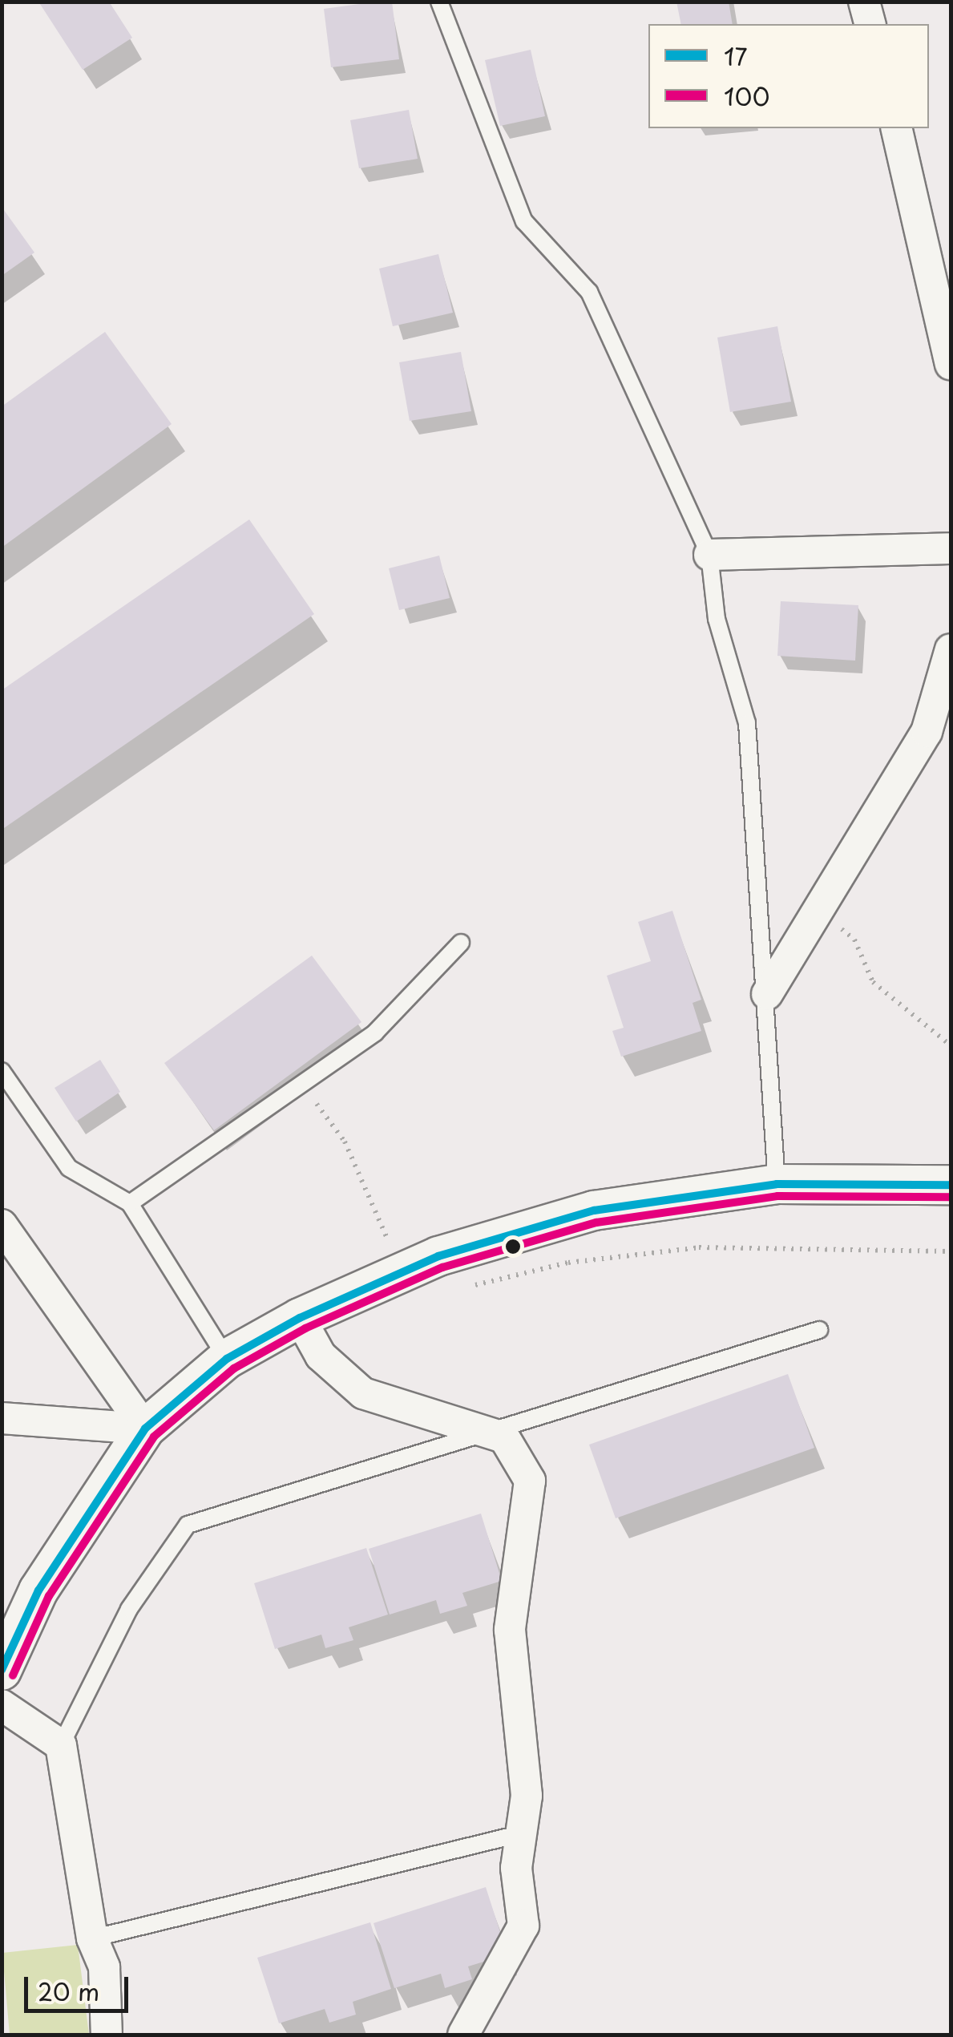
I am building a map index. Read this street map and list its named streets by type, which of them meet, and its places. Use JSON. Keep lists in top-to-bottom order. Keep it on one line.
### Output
{"lines":["transit line 17","transit line 100"],"legend":["17","100"],"scale_bar":"20 m"}
